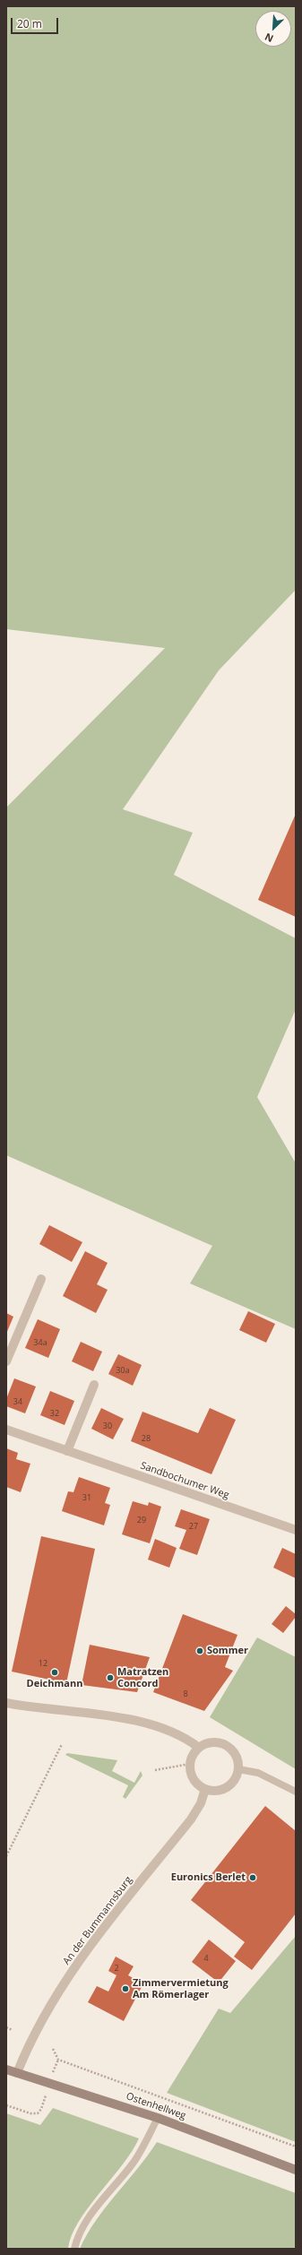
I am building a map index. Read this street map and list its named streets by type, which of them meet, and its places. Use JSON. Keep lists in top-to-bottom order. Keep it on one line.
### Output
{"streets":{"main road":["Ostenhellweg"],"street":["Sandbochumer Weg","An der Bummannsburg"]},"crossings":[["An der Bummannsburg","Ostenhellweg"]],"places":["Sommer","Deichmann","Matratzen Concord","Euronics Berlet","Zimmervermietung Am Römerlager"],"house_numbers":["34a","30a","34","32","30","28","31","29","27","12","8","4","2"],"scale_bar":"20 m","north":"bottom left"}
